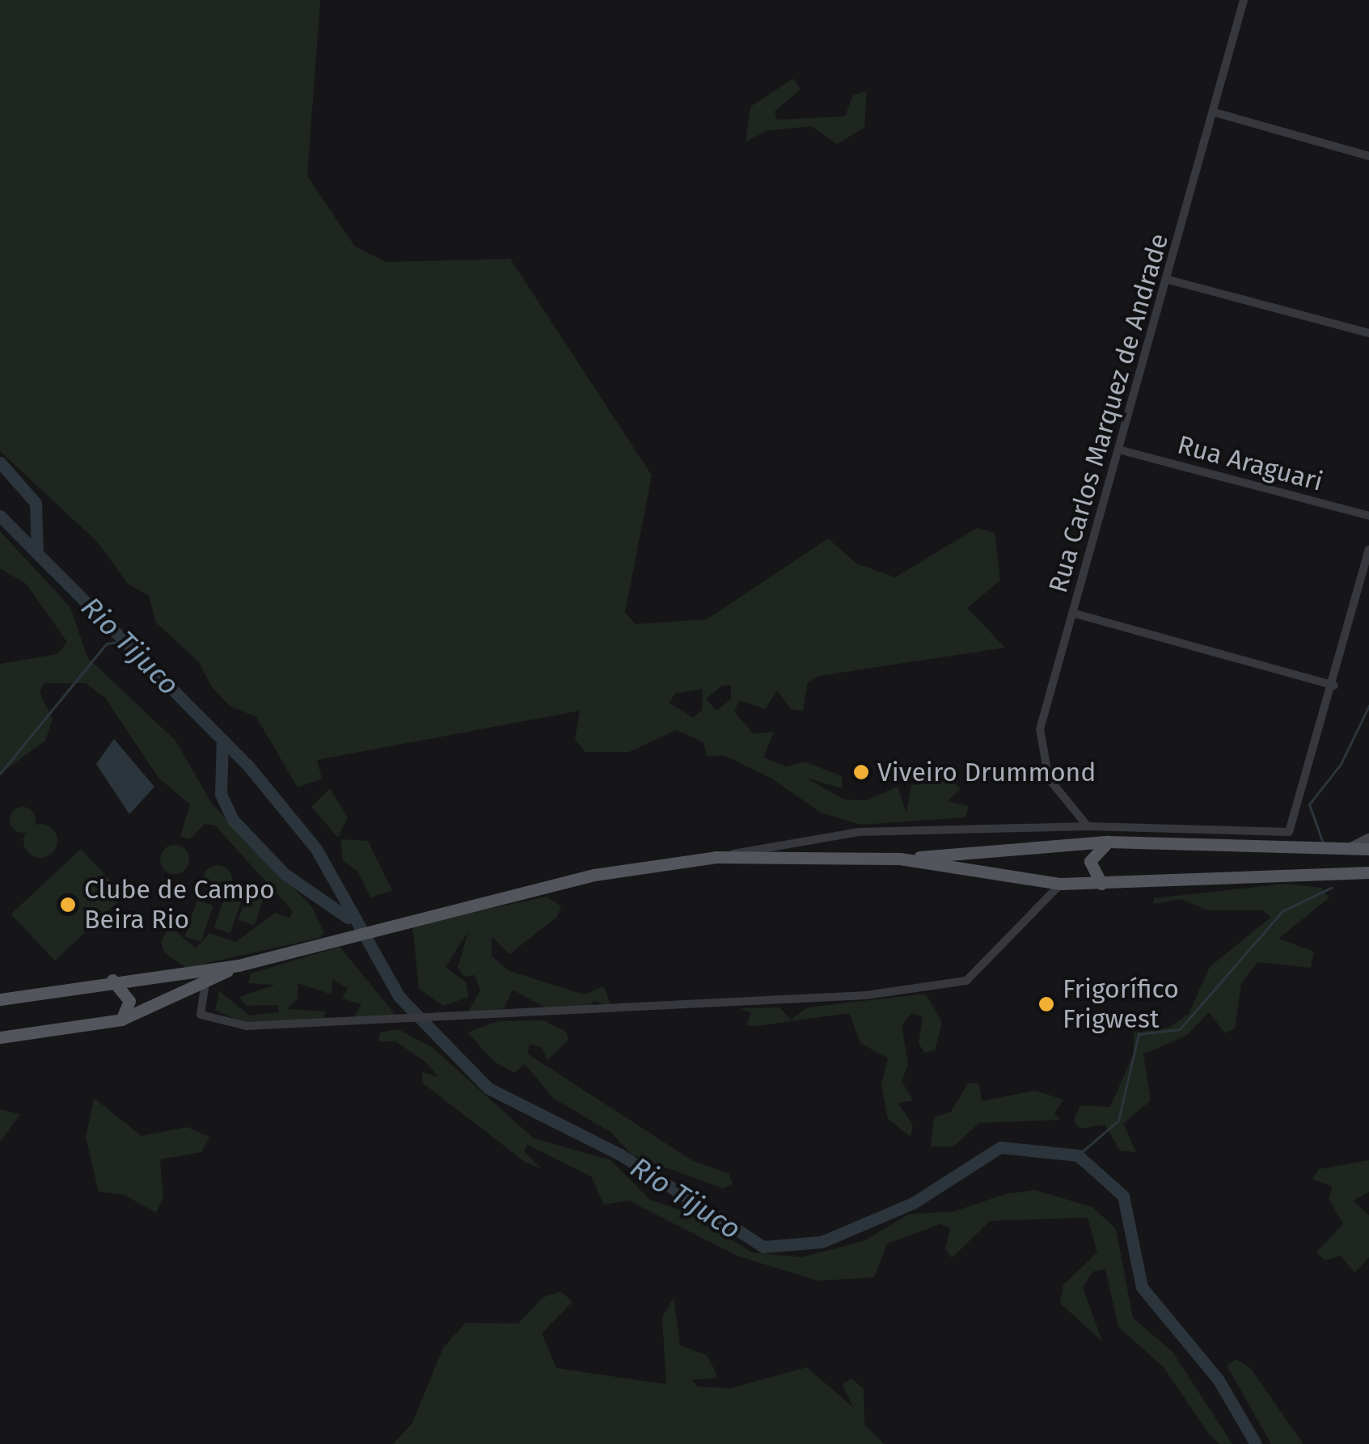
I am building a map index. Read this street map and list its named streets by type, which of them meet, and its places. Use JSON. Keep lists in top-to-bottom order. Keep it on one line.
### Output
{"streets":{"street":["Rua Carlos Marquez de Andrade","Rua Araguari"]},"crossings":[["Rua Carlos Marquez de Andrade","Rua Araguari"]],"water":["Rio Tijuco"],"places":["Viveiro Drummond","Clube de Campo Beira Rio","Frigorífico Frigwest"]}
